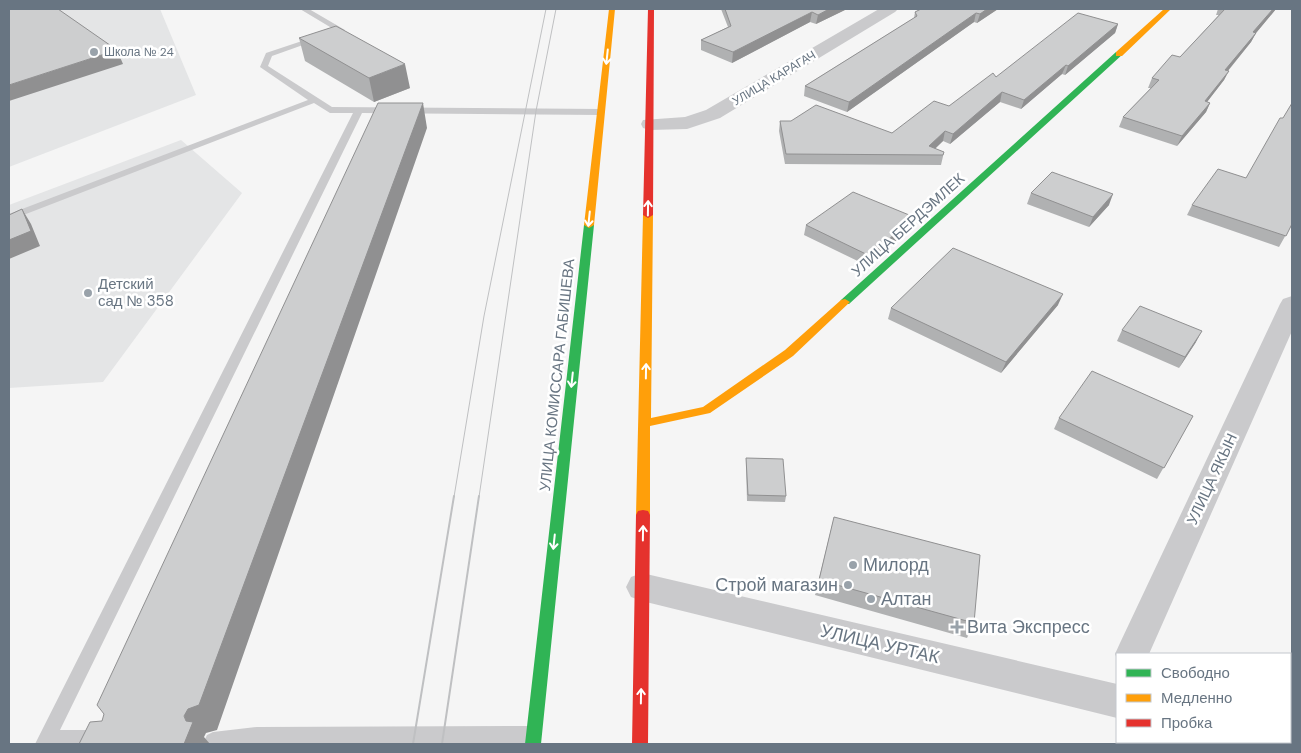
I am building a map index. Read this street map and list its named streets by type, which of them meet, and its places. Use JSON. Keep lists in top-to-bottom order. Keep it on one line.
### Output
{"streets":{"street":["УЛИЦА КАРАГАЧ","УЛИЦА БЕРДЭМЛЕК","УЛИЦА КОМИССАРА ГАБИШЕВА","УЛИЦА ЯКЫН","УЛИЦА УРТАК"]},"places":{"other":["Школа № 24","Детский сад № 358","Милорд","Строй магазин","Алтан"],"health":["Вита Экспресс"]},"legend":["Свободно","Медленно","Пробка"]}
